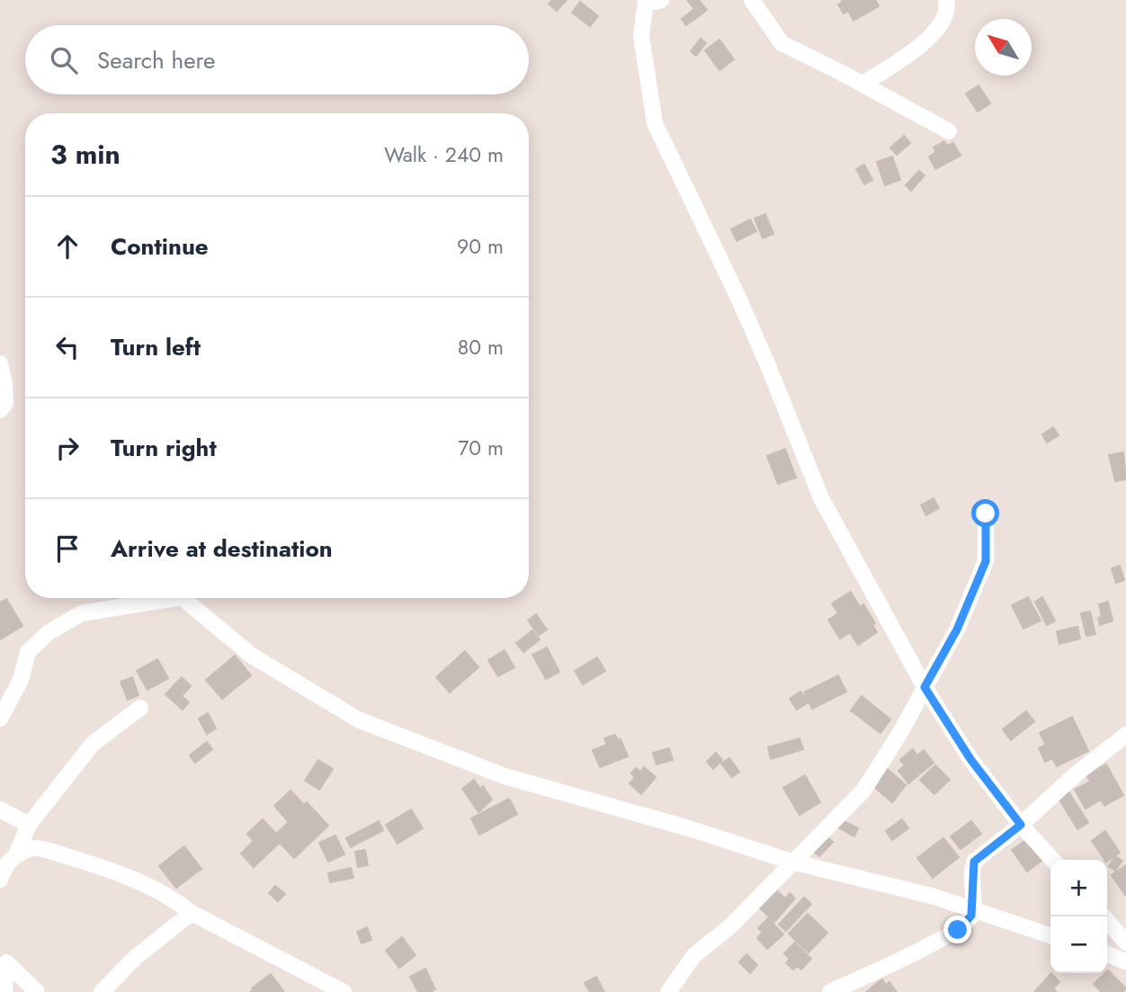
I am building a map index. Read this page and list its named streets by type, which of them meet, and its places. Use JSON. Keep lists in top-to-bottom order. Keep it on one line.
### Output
{"north":"top left","page":{"search":"Search here","heading":["3 min","Walk · 240 m"],"list":[["Continue","90 m"],["Turn left","80 m"],["Turn right","70 m"],"Arrive at destination"],"map_buttons":["+","−"]}}
